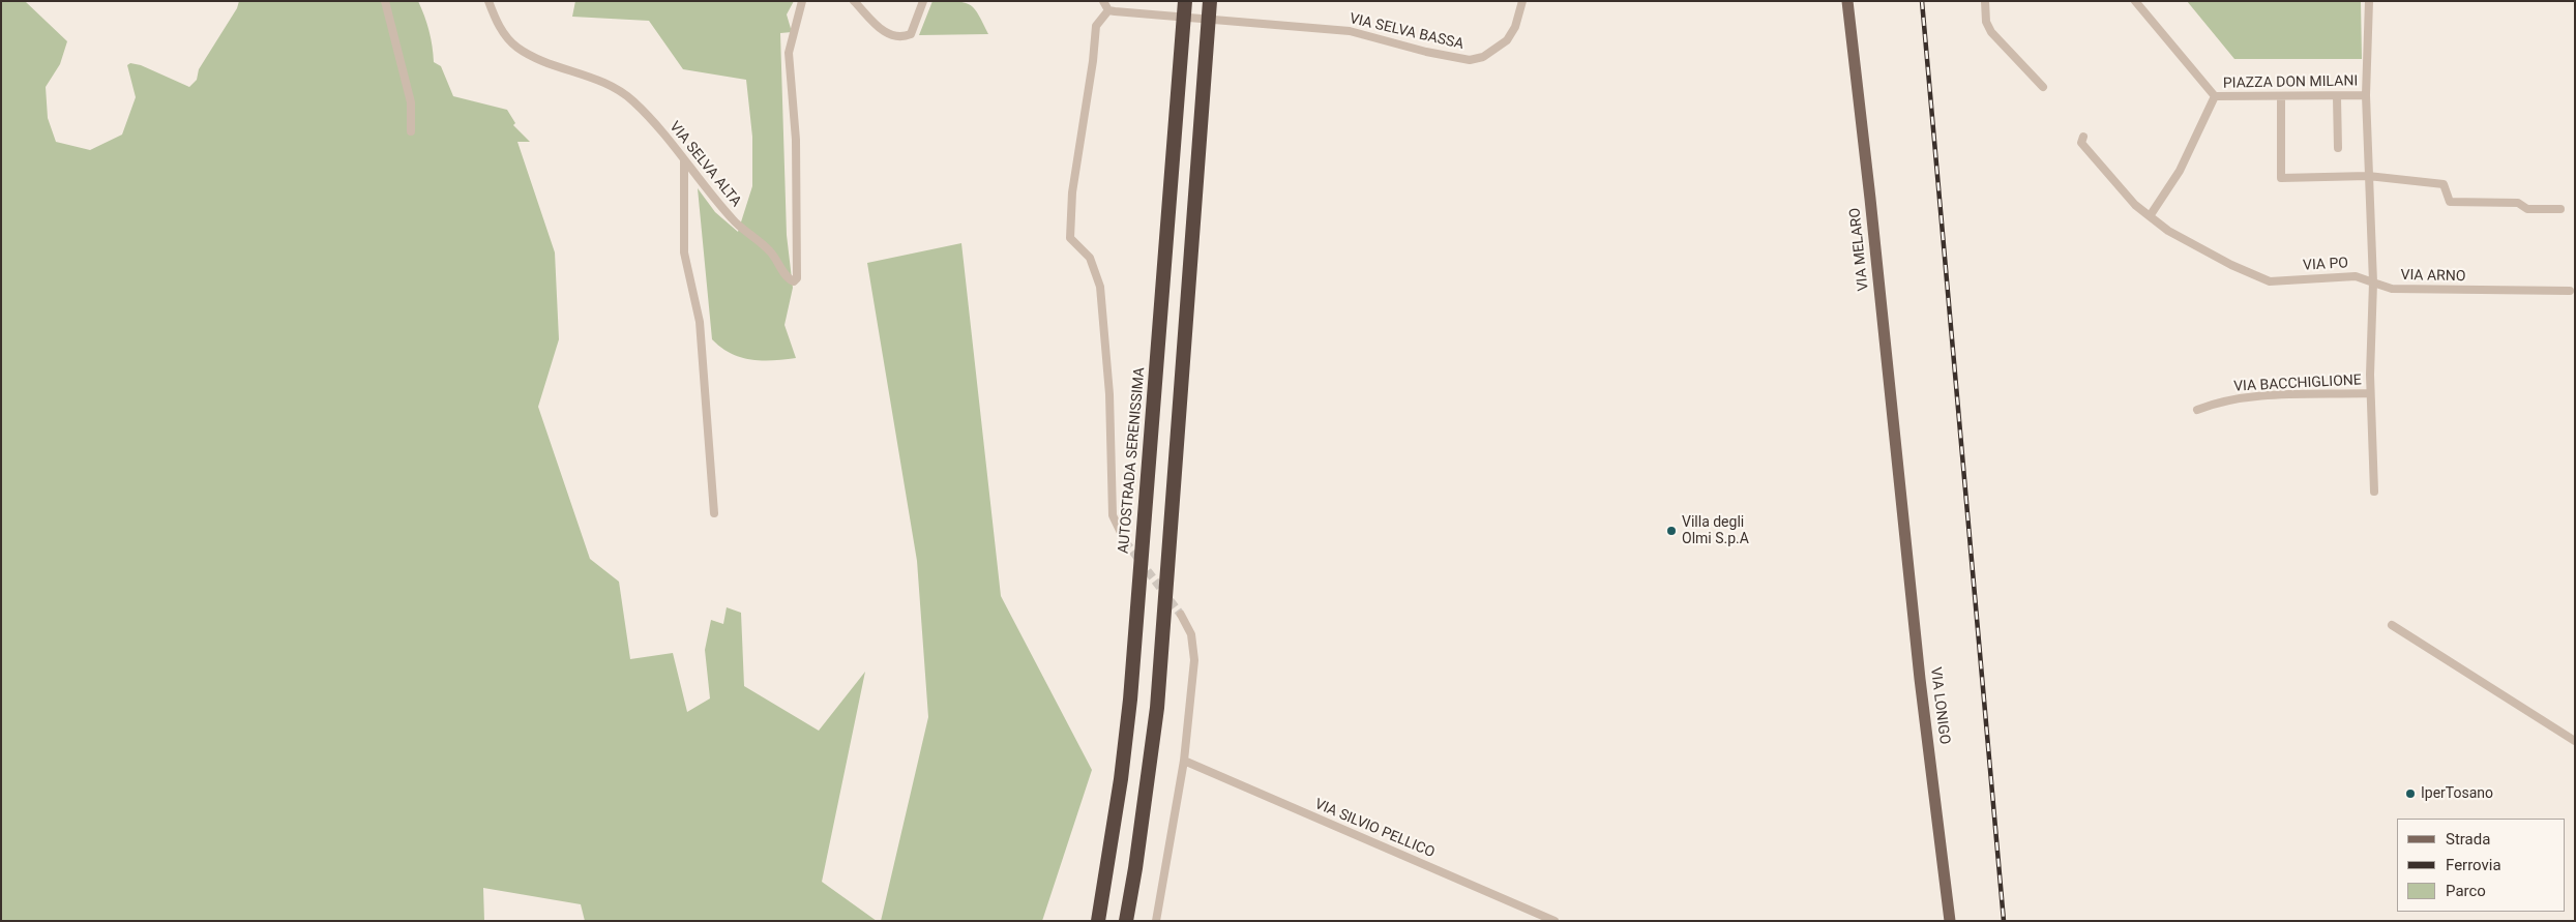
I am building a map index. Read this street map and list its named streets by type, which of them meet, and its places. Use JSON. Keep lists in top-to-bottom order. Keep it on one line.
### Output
{"streets":{"highway":["AUTOSTRADA SERENISSIMA"],"main road":["VIA MELARO","VIA LONIGO"],"street":["VIA SELVA BASSA","PIAZZA DON MILANI","VIA SELVA ALTA","VIA PO","VIA ARNO","VIA BACCHIGLIONE","VIA SILVIO PELLICO"]},"crossings":[["VIA MELARO","VIA LONIGO"],["VIA PO","VIA ARNO"]],"places":["Villa degli Olmi S.p.A","IperTosano"],"legend":["Strada","Ferrovia","Parco"]}
